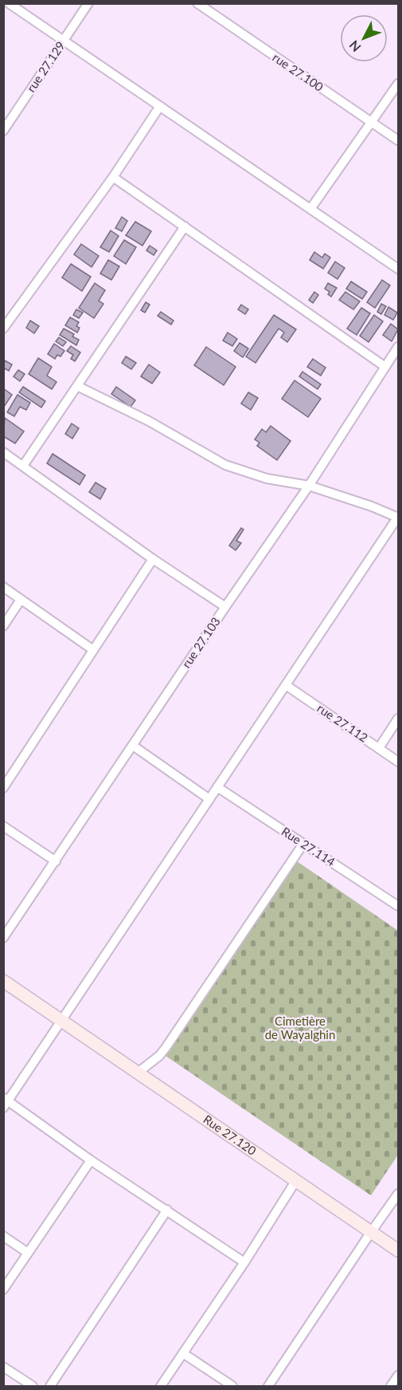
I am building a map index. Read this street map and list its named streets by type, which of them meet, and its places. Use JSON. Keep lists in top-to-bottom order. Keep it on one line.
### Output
{"streets":{"street":["rue 27.129","rue 27.100","rue 27.103","rue 27.112","Rue 27.114","Rue 27.120"]},"parks":["Cimetière de Wayalghin"],"north":"bottom left"}
